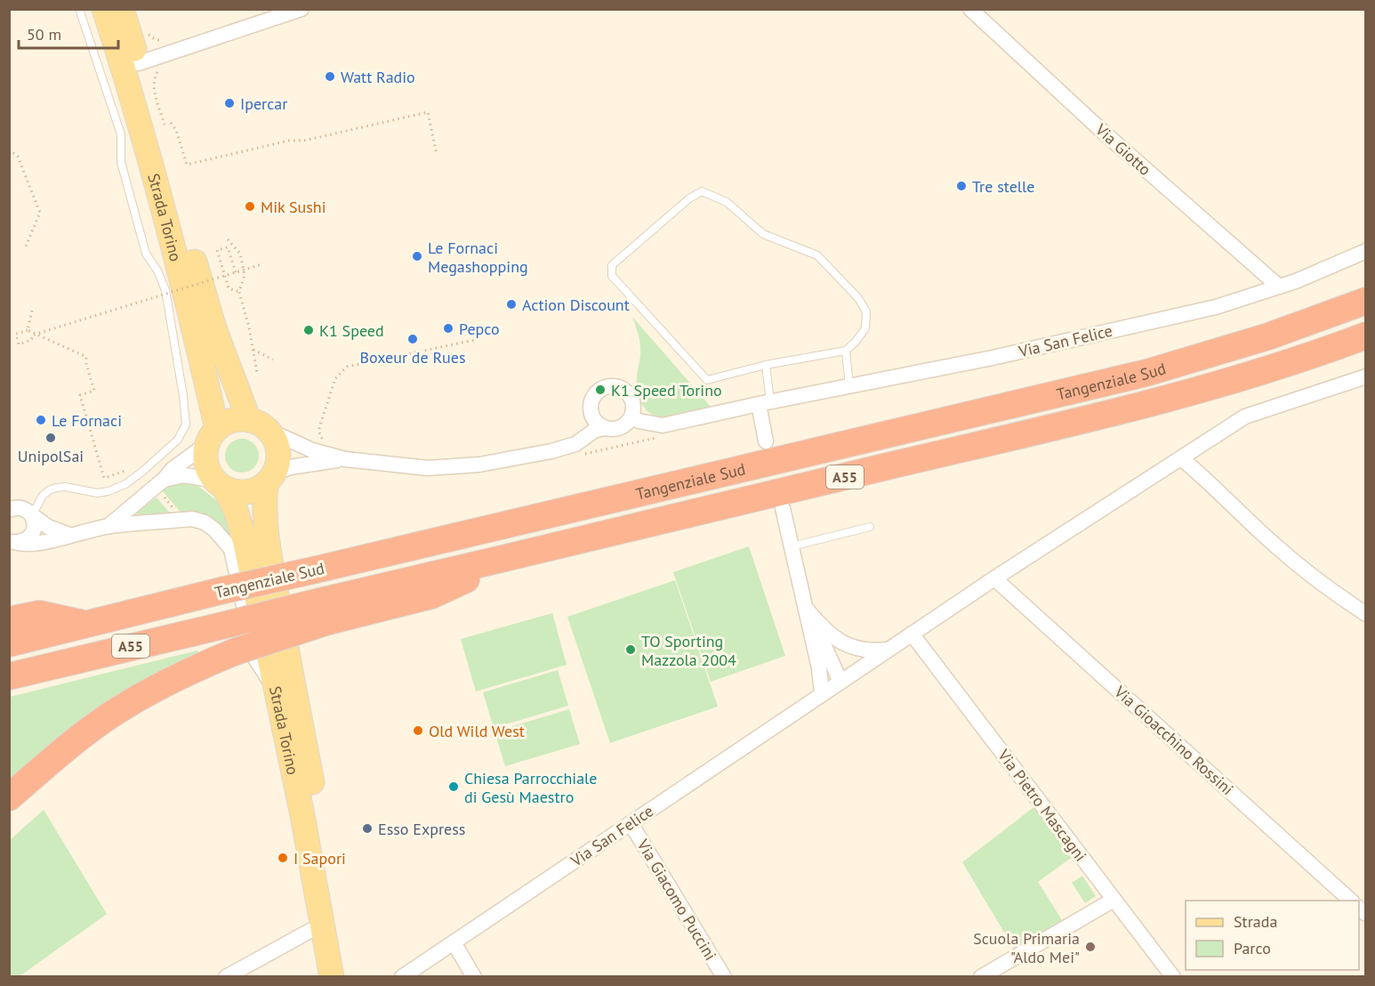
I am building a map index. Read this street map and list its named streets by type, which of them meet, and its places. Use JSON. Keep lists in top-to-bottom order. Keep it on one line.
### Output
{"streets":{"highway":["Tangenziale Sud","A55"],"main road":["Strada Torino"],"street":["Via Giotto","Via San Felice","Via Gioacchino Rossini","Via Pietro Mascagni","Via Giacomo Puccini"]},"crossings":[["Via Giotto","Via San Felice"],["Via San Felice","Via Gioacchino Rossini"],["Via San Felice","Via Pietro Mascagni"],["Via San Felice","Via Giacomo Puccini"]],"places":["Watt Radio","Ipercar","Tre stelle","Mik Sushi","Le Fornaci Megashopping","Action Discount","Pepco","K1 Speed","Boxeur de Rues","K1 Speed Torino","Le Fornaci","UnipolSai","TO Sporting Mazzola 2004","Old Wild West","Chiesa Parrocchiale di Gesù Maestro","Esso Express","I Sapori","Scuola Primaria \"Aldo Mei\""],"legend":["Strada","Parco"],"scale_bar":"50 m"}
